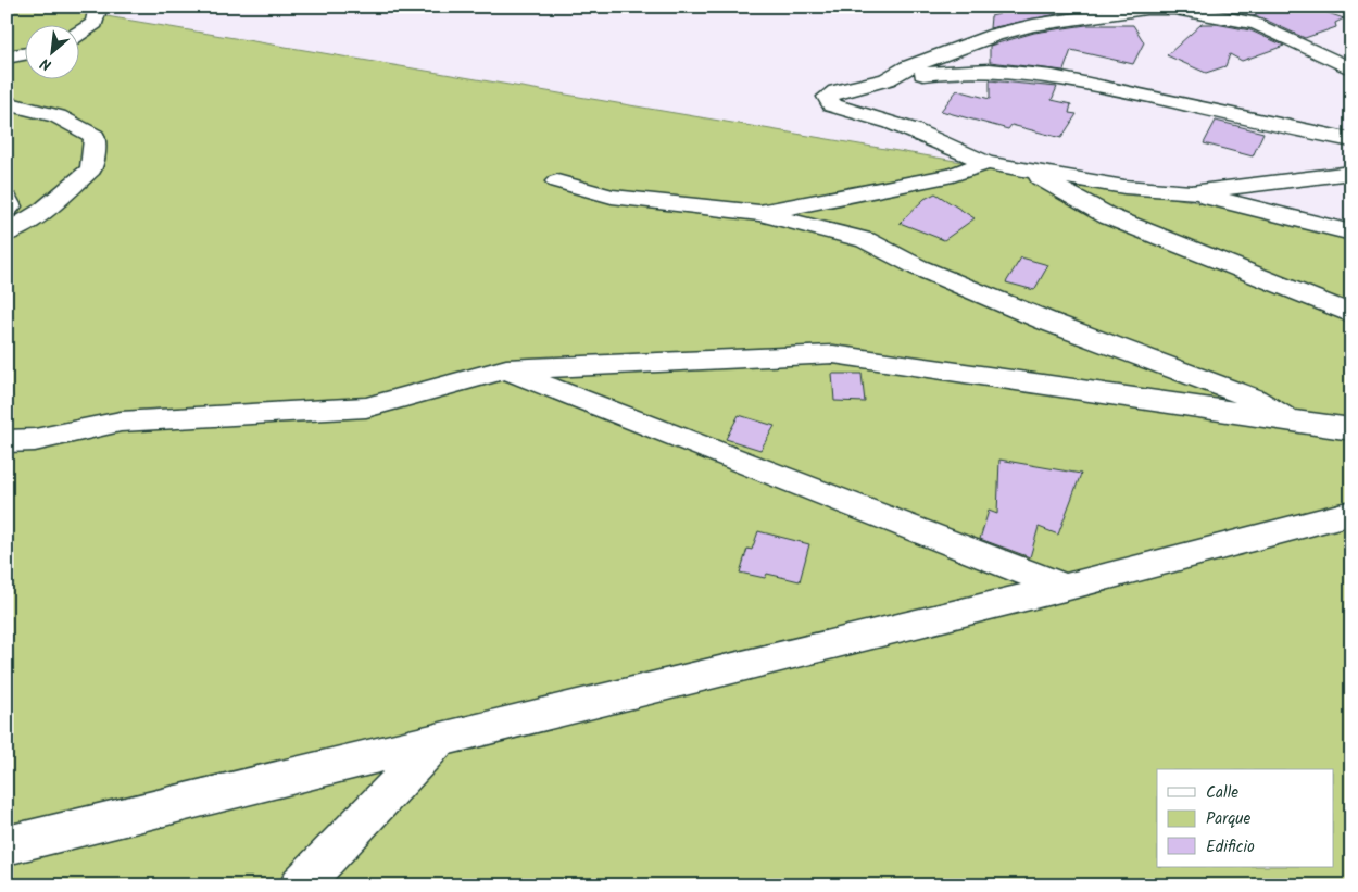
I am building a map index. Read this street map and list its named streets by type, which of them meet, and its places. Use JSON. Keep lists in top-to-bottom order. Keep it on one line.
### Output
{"legend":["Calle","Parque","Edificio"],"north":"bottom left"}
